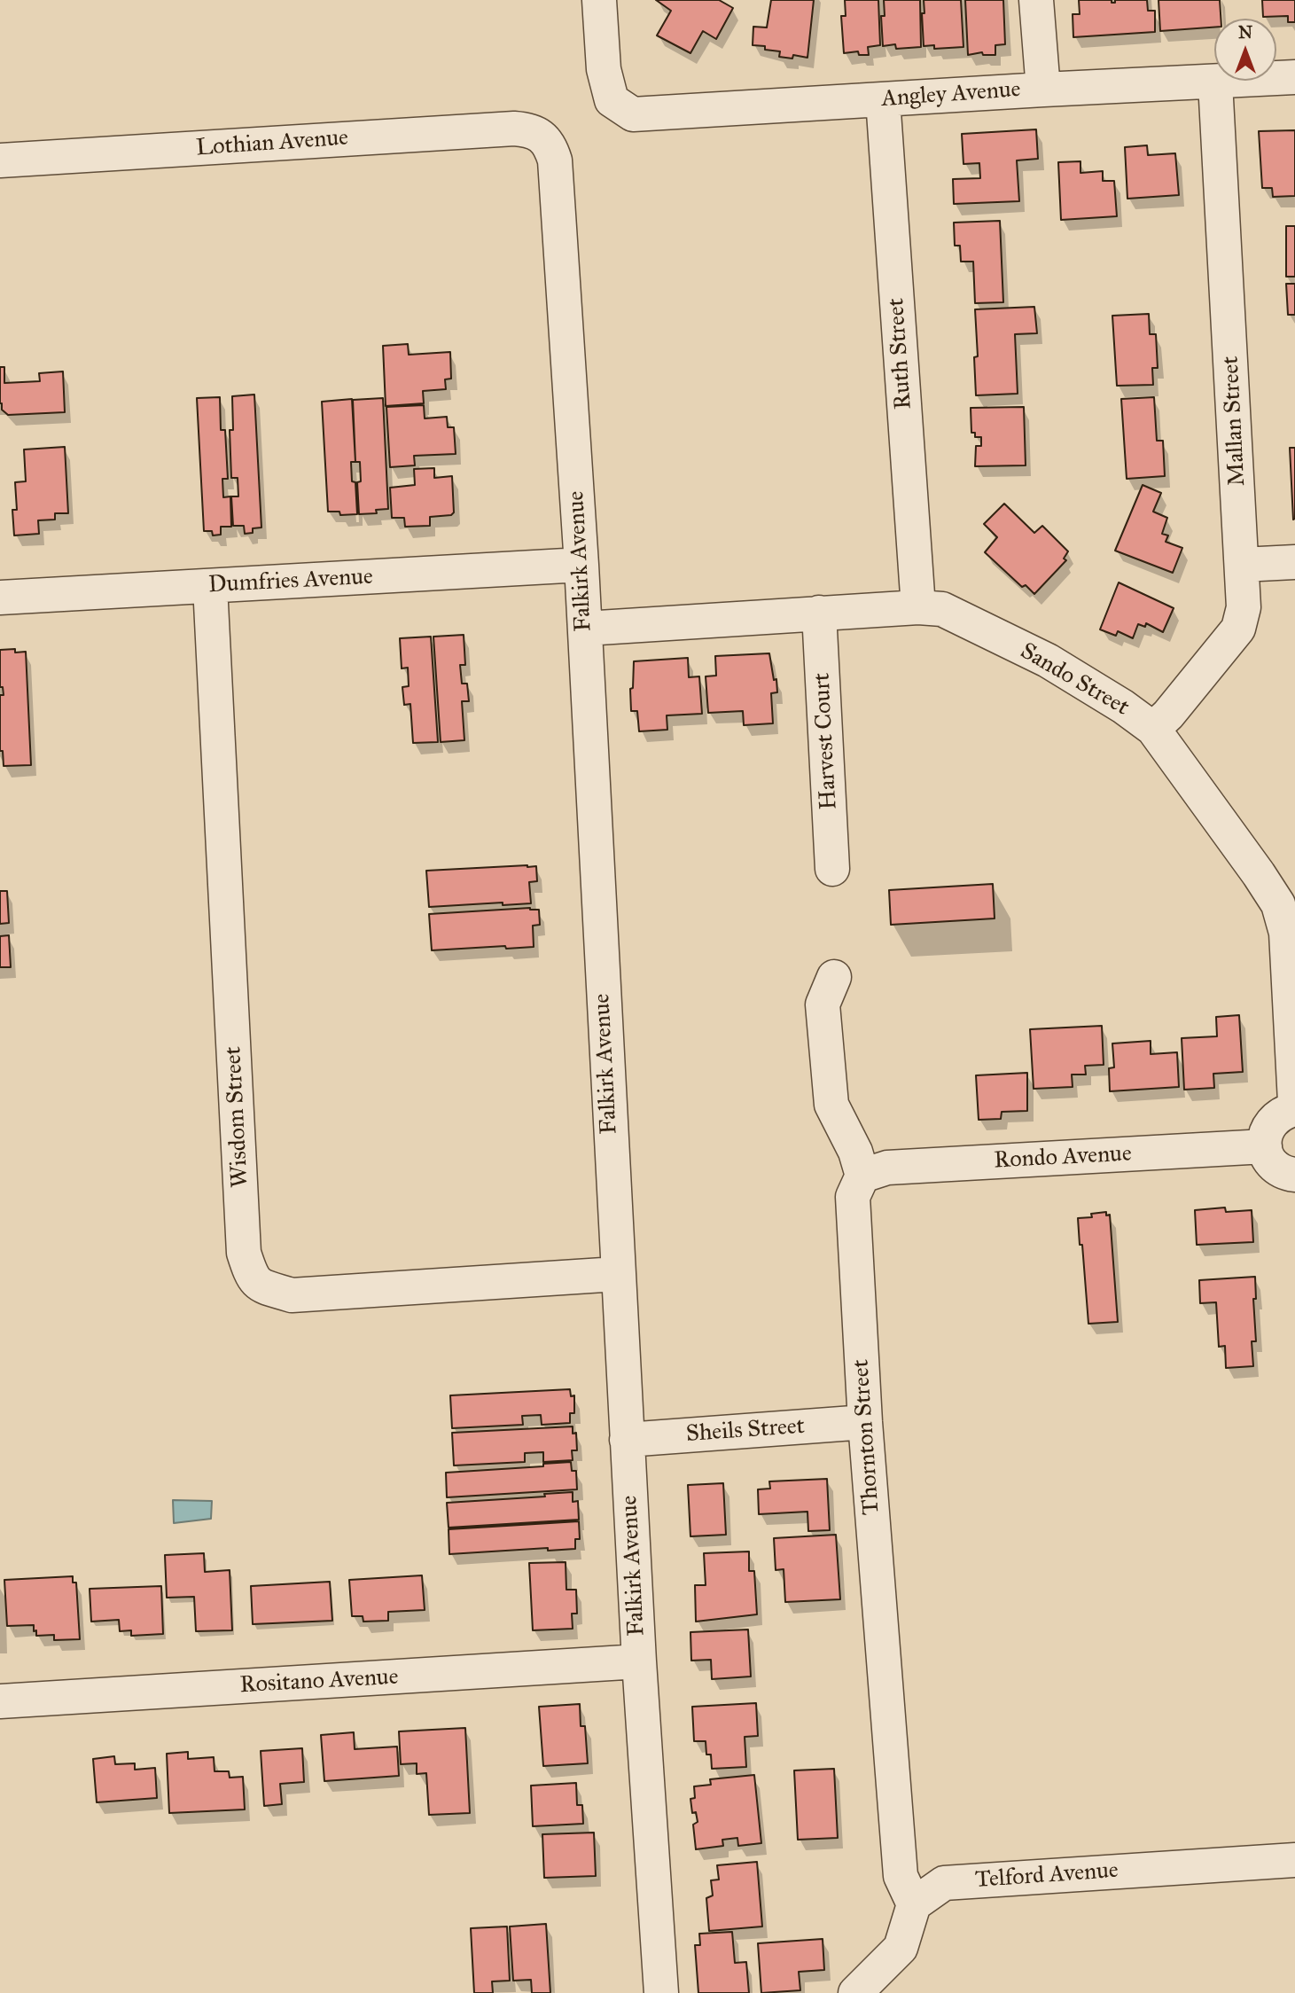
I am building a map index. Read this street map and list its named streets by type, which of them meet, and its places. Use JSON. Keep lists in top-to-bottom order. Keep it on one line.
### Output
{"streets":{"street":["Angley Avenue","Lothian Avenue","Ruth Street","Mallan Street","Falkirk Avenue","Dumfries Avenue","Sando Street","Harvest Court","Wisdom Street","Rondo Avenue","Sheils Street","Thornton Street","Rositano Avenue","Telford Avenue"]},"crossings":[["Angley Avenue","Ruth Street"],["Angley Avenue","Mallan Street"],["Lothian Avenue","Falkirk Avenue"],["Ruth Street","Sando Street"],["Mallan Street","Sando Street"],["Falkirk Avenue","Dumfries Avenue"],["Falkirk Avenue","Sando Street"],["Falkirk Avenue","Wisdom Street"],["Falkirk Avenue","Sheils Street"],["Falkirk Avenue","Rositano Avenue"],["Dumfries Avenue","Wisdom Street"],["Sando Street","Harvest Court"],["Rondo Avenue","Thornton Street"],["Sheils Street","Thornton Street"],["Thornton Street","Telford Avenue"]],"north":"top"}
